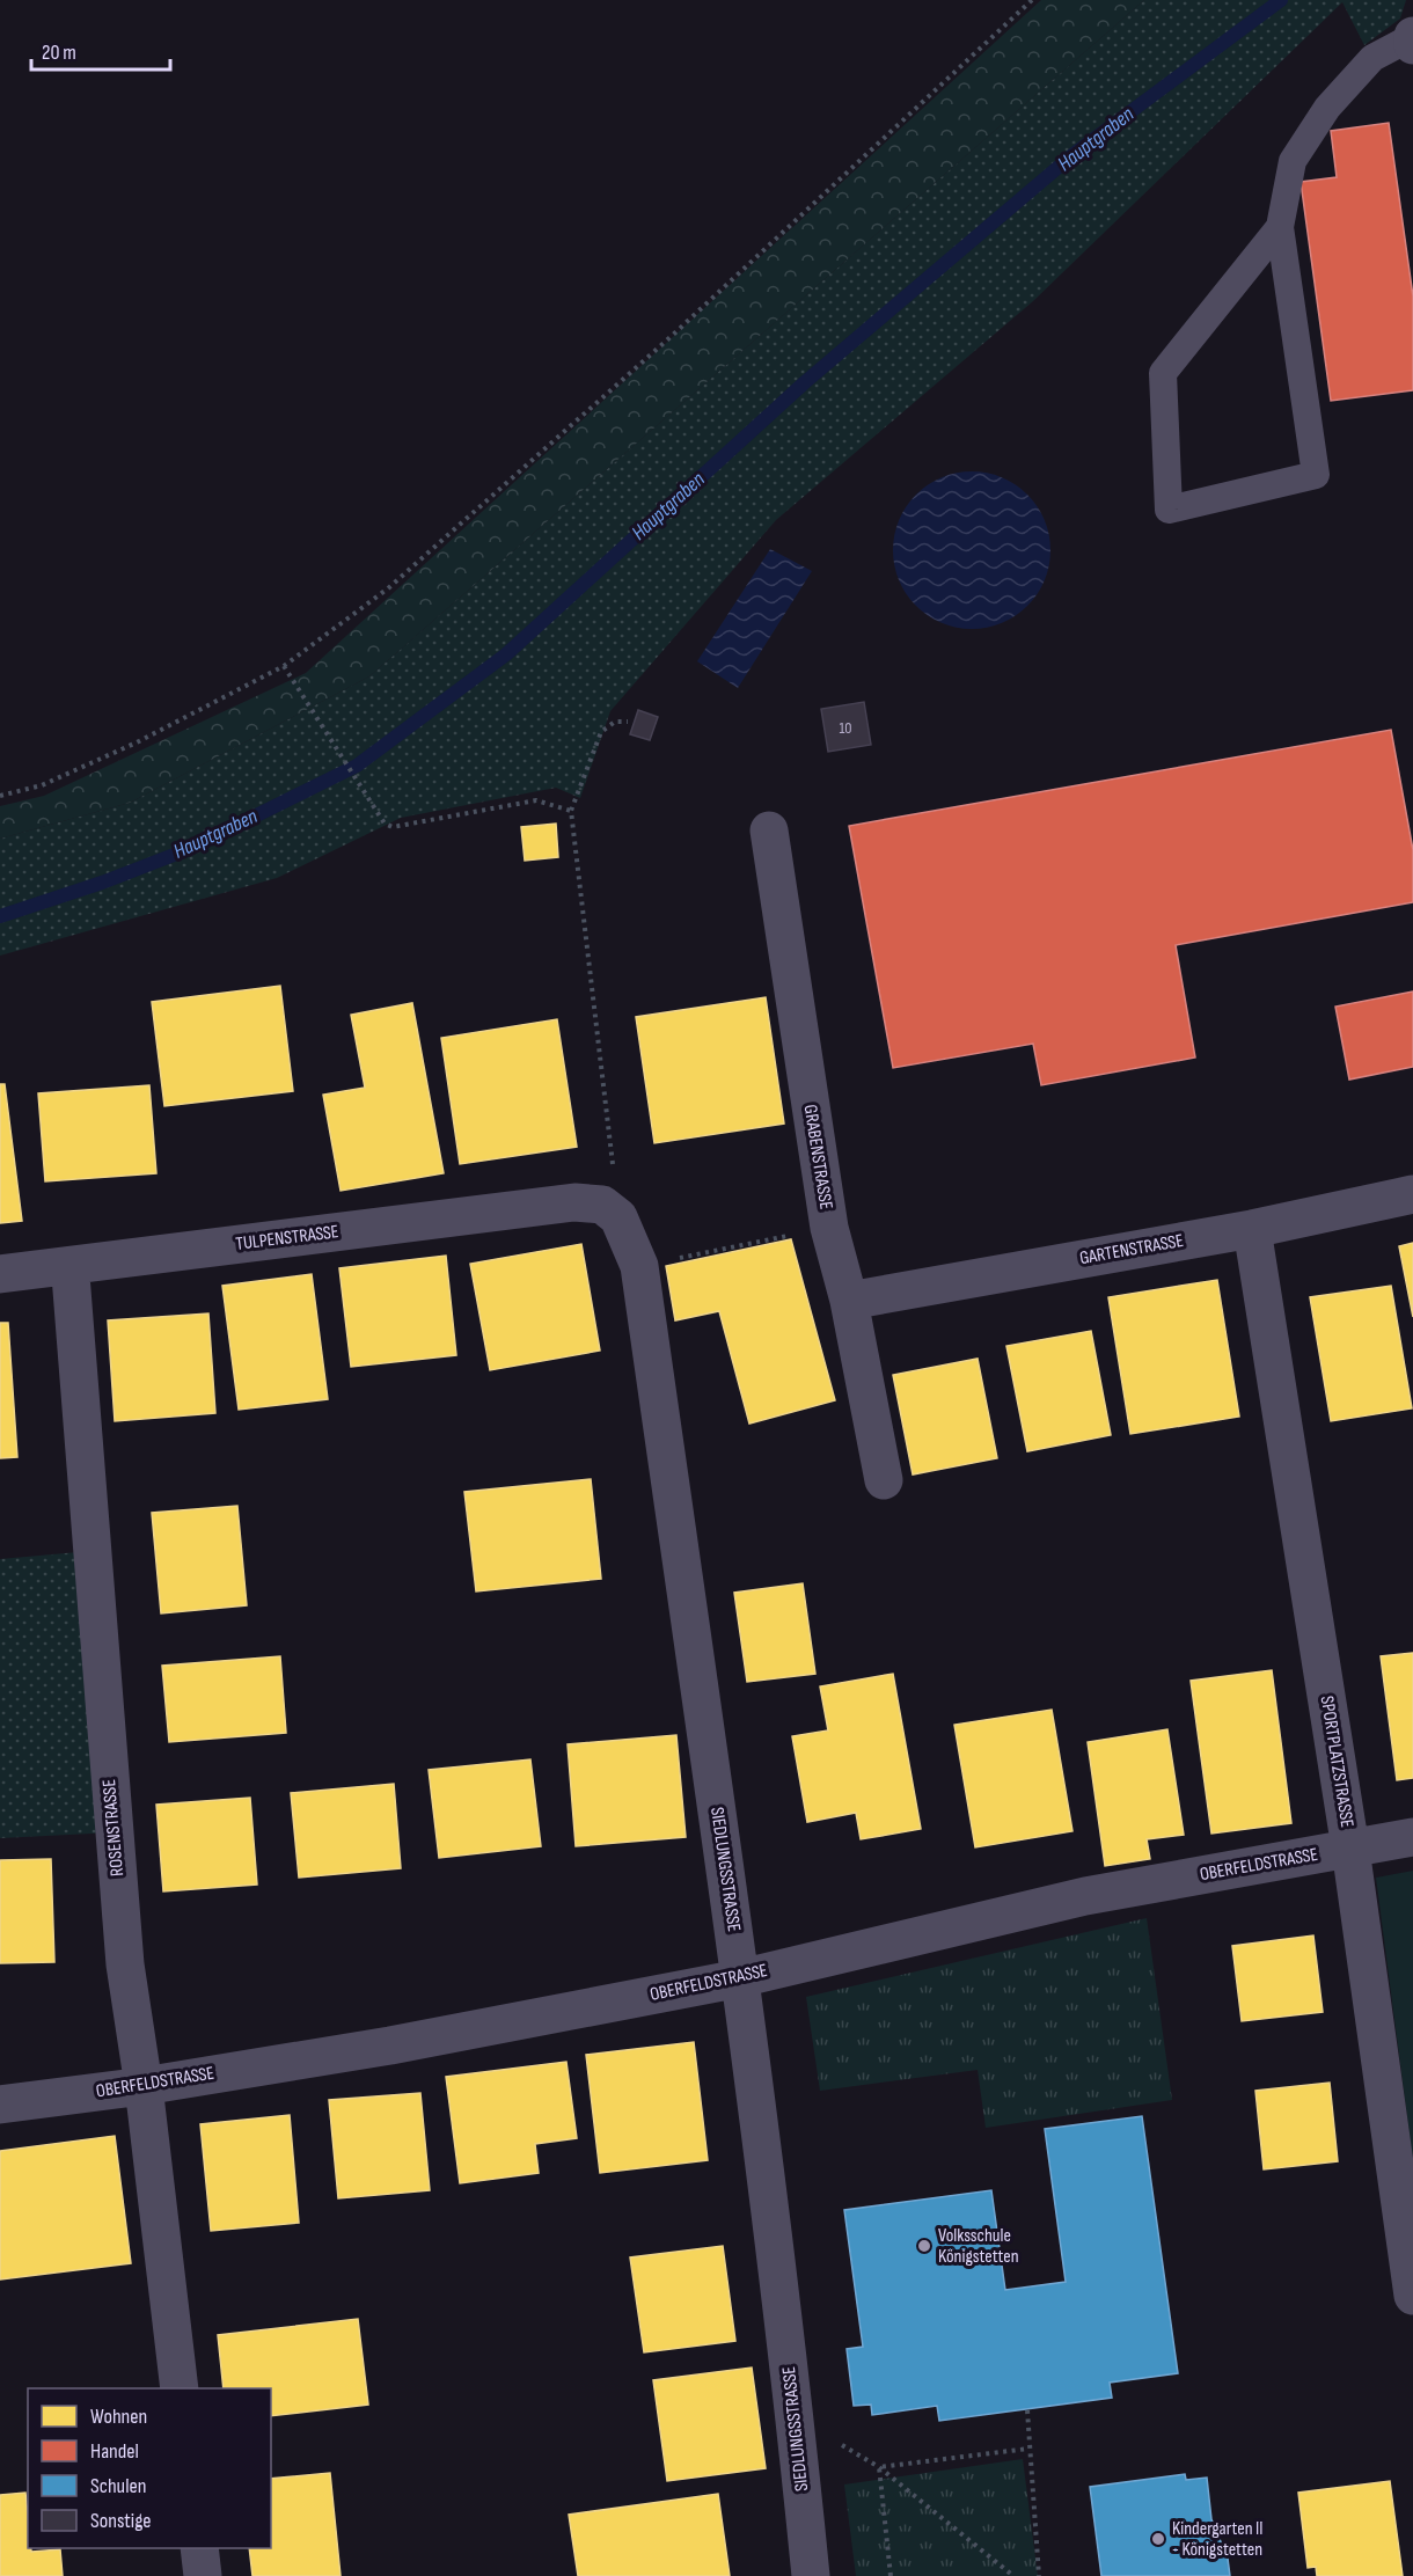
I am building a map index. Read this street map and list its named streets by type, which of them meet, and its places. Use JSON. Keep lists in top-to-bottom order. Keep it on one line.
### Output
{"streets":{"street":["GRABENSTRASSE","TULPENSTRASSE","GARTENSTRASSE","SPORTPLATZSTRASSE","ROSENSTRASSE","OBERFELDSTRASSE","SIEDLUNGSSTRASSE"]},"crossings":[["GRABENSTRASSE","GARTENSTRASSE"],["TULPENSTRASSE","ROSENSTRASSE"],["TULPENSTRASSE","SIEDLUNGSSTRASSE"],["GARTENSTRASSE","SPORTPLATZSTRASSE"],["SPORTPLATZSTRASSE","OBERFELDSTRASSE"],["ROSENSTRASSE","OBERFELDSTRASSE"],["OBERFELDSTRASSE","SIEDLUNGSSTRASSE"]],"water":["Hauptgraben"],"places":["Volksschule Königstetten","Kindergarten II - Königstetten"],"house_numbers":["10"],"legend":["Wohnen","Handel","Schulen","Sonstige"],"scale_bar":"20 m"}
